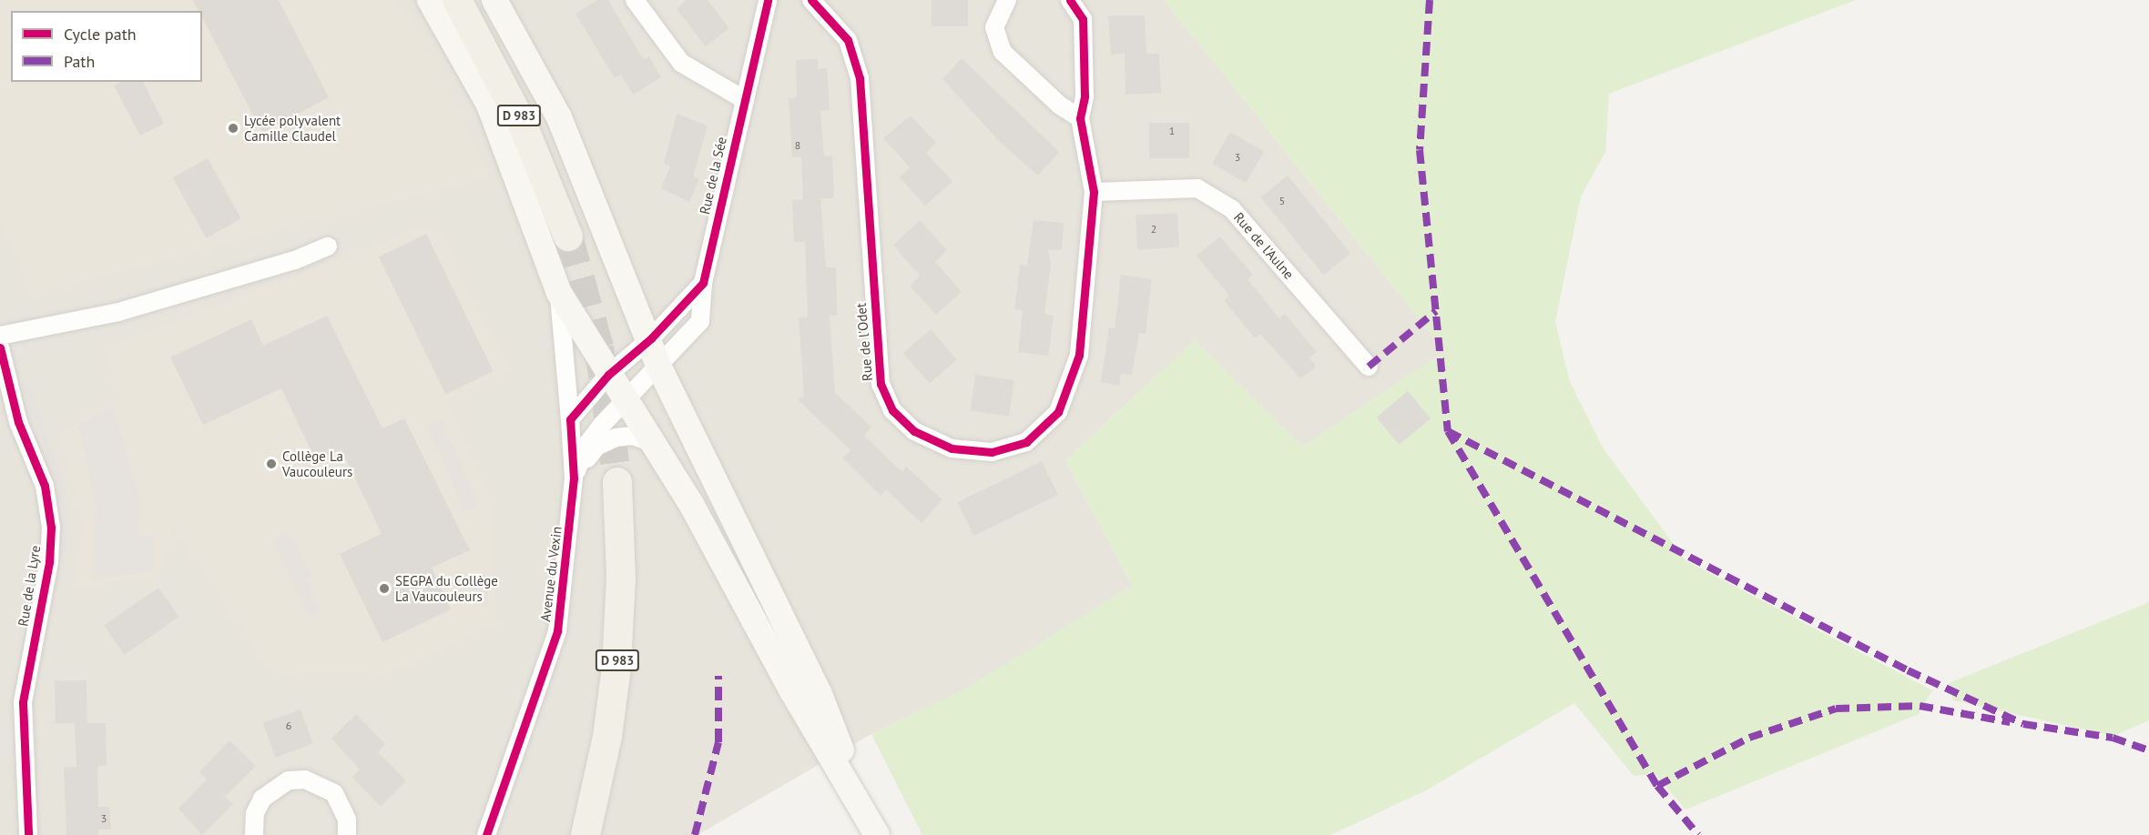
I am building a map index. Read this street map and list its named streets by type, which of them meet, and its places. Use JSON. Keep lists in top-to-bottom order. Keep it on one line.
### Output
{"streets":{"main road":["D 983"],"street":["Rue de la Sée","Rue de l'Aulne","Rue de l'Odet","Avenue du Vexin","Rue de la Lyre"]},"crossings":[["Rue de la Sée","Avenue du Vexin"],["Rue de l'Aulne","Rue de l'Odet"]],"places":["Lycée polyvalent Camille Claudel","Collège La Vaucouleurs","SEGPA du Collège La Vaucouleurs"],"house_numbers":["1","8","3","5","2","6","3"],"legend":["Cycle path","Path"]}
